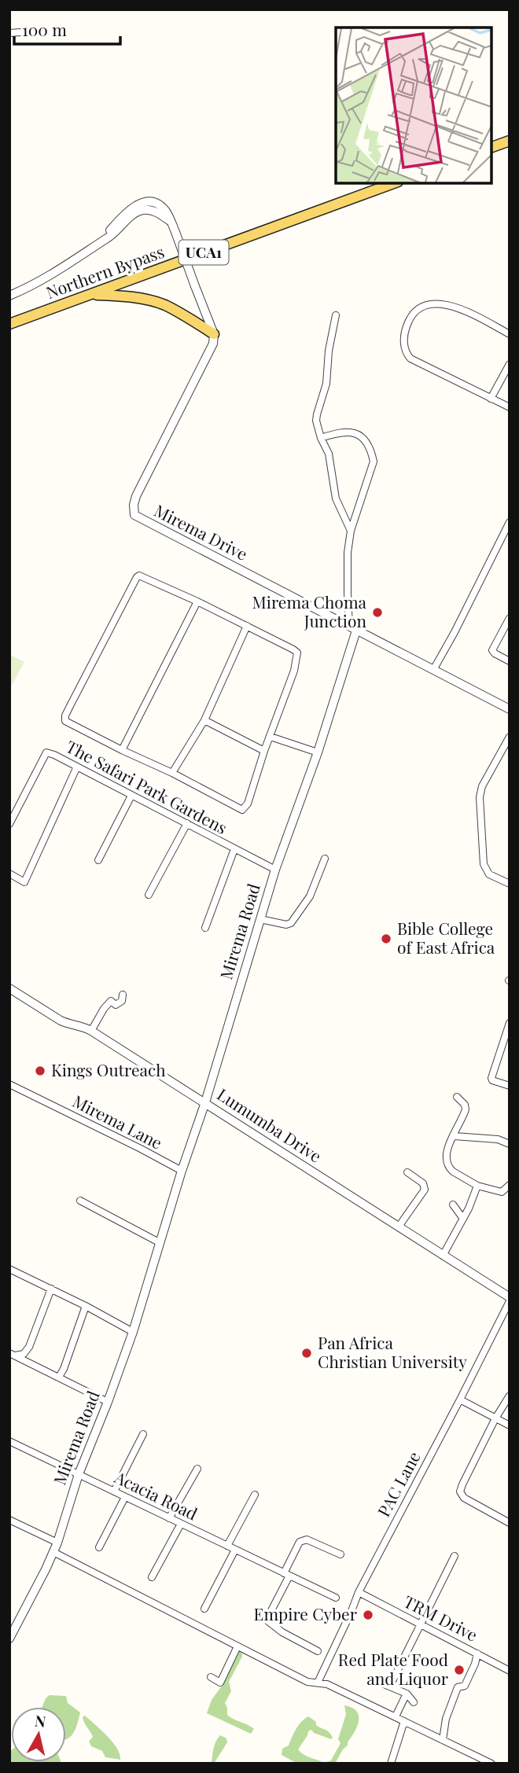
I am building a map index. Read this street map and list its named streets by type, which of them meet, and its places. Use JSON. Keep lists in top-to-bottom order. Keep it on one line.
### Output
{"streets":{"main road":["UCA1","Northern Bypass"],"street":["Mirema Drive","The Safari Park Gardens","Mirema Road","Mirema Lane","Lumumba Drive","PAC Lane","Acacia Road","TRM Drive"]},"crossings":[["Mirema Drive","Mirema Road"],["The Safari Park Gardens","Mirema Road"],["Mirema Road","Mirema Lane"],["Mirema Road","Lumumba Drive"],["Mirema Road","Acacia Road"],["Lumumba Drive","PAC Lane"],["PAC Lane","TRM Drive"]],"places":["Mirema Choma Junction","Bible College of East Africa","Kings Outreach","Pan Africa Christian University","Empire Cyber","Red Plate Food and Liquor"],"scale_bar":"100 m","north":"top"}
